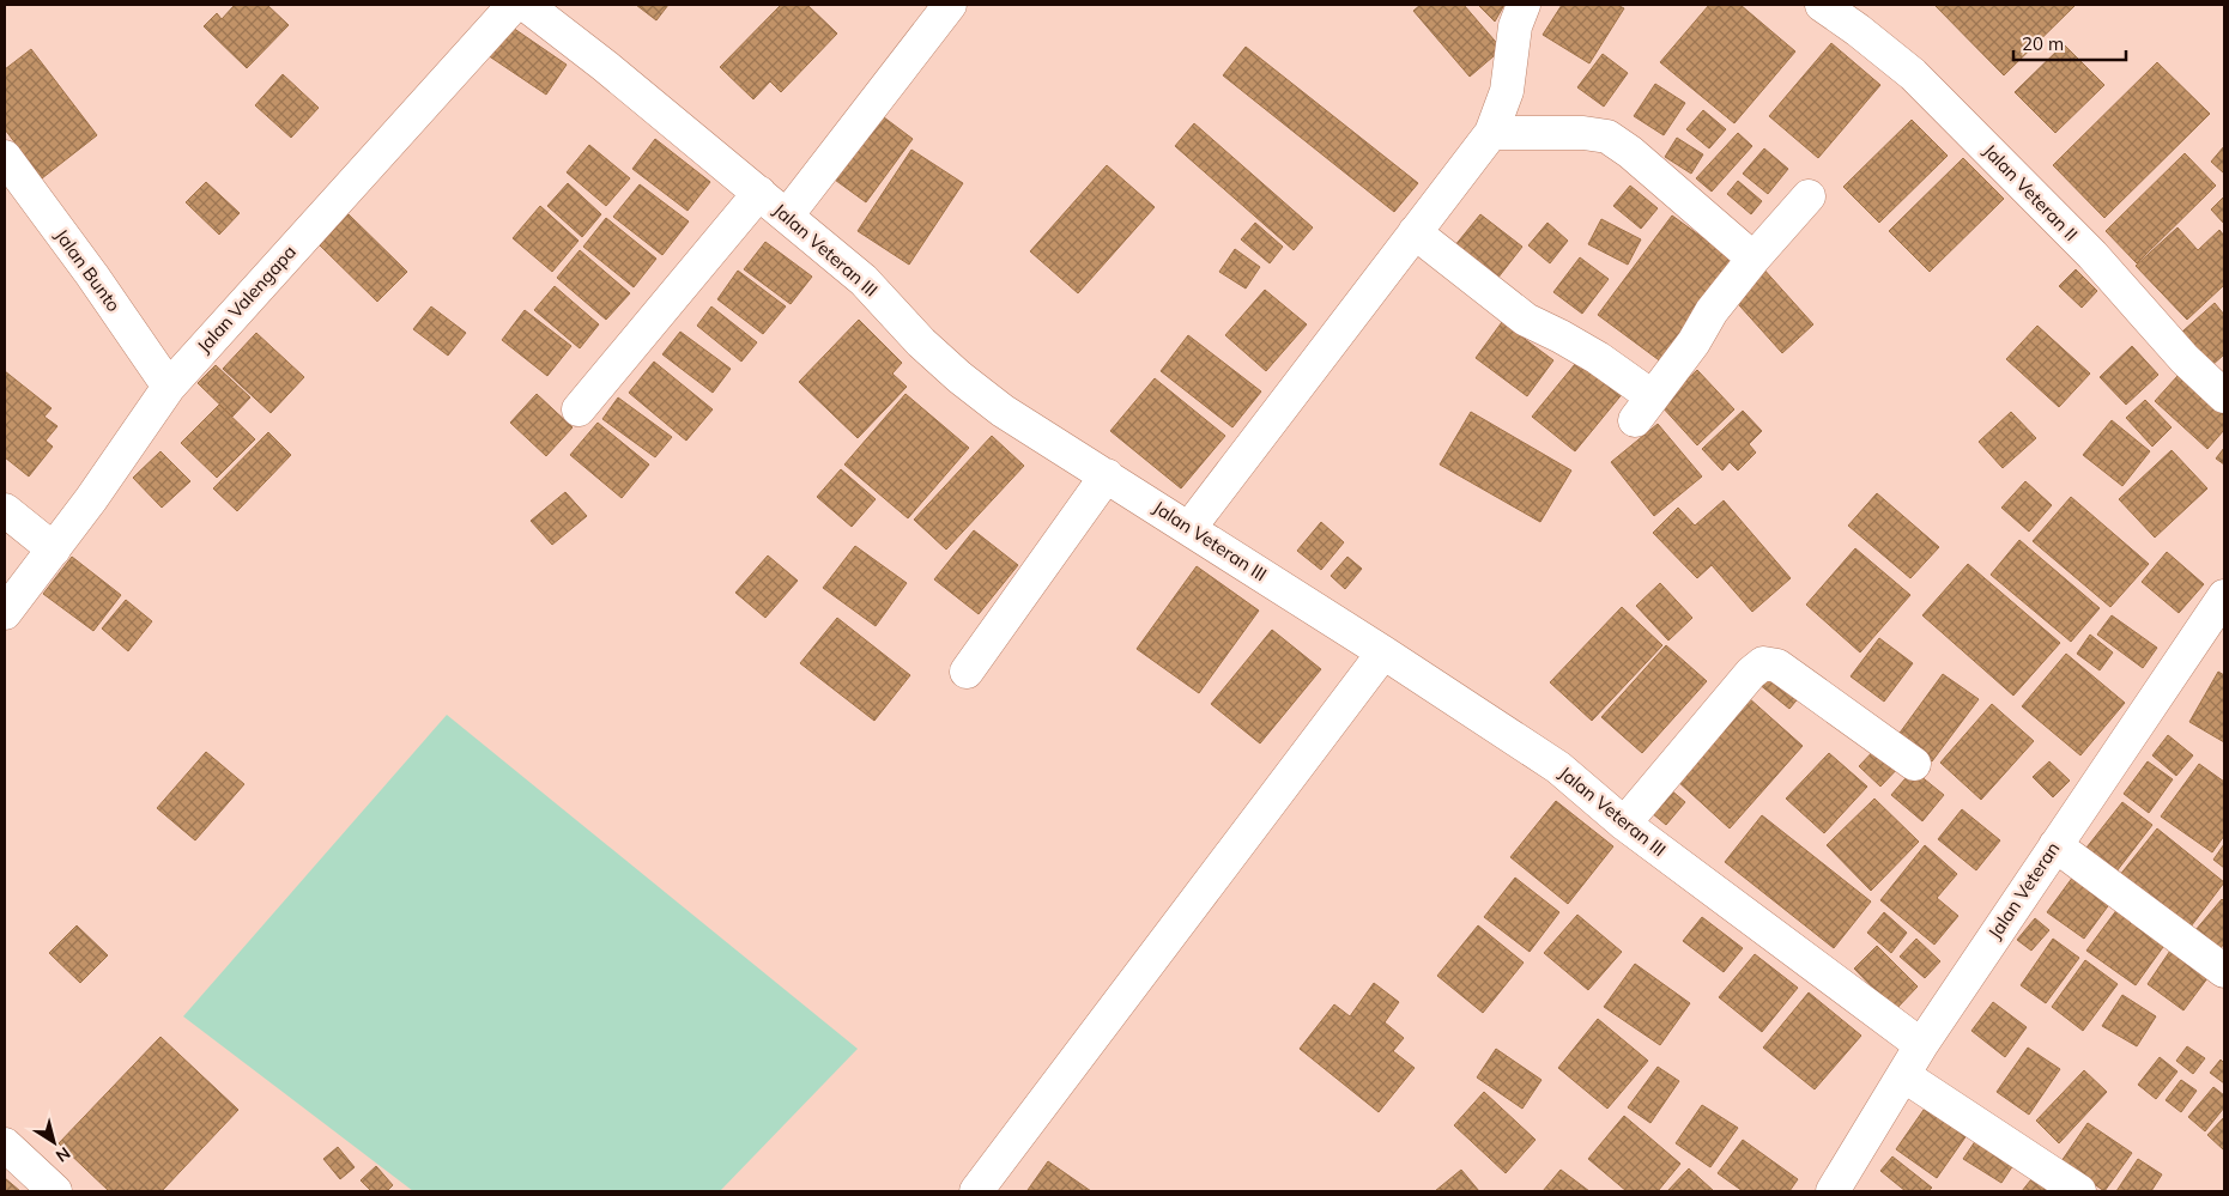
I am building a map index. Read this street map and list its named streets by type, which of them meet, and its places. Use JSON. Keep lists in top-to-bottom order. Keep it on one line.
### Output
{"streets":{"street":["Jalan Veteran II","Jalan Veteran III","Jalan Bunto","Jalan Valengapa","Jalan Veteran"]},"crossings":[["Jalan Veteran III","Jalan Veteran"],["Jalan Bunto","Jalan Valengapa"]],"scale_bar":"20 m","north":"bottom right"}
